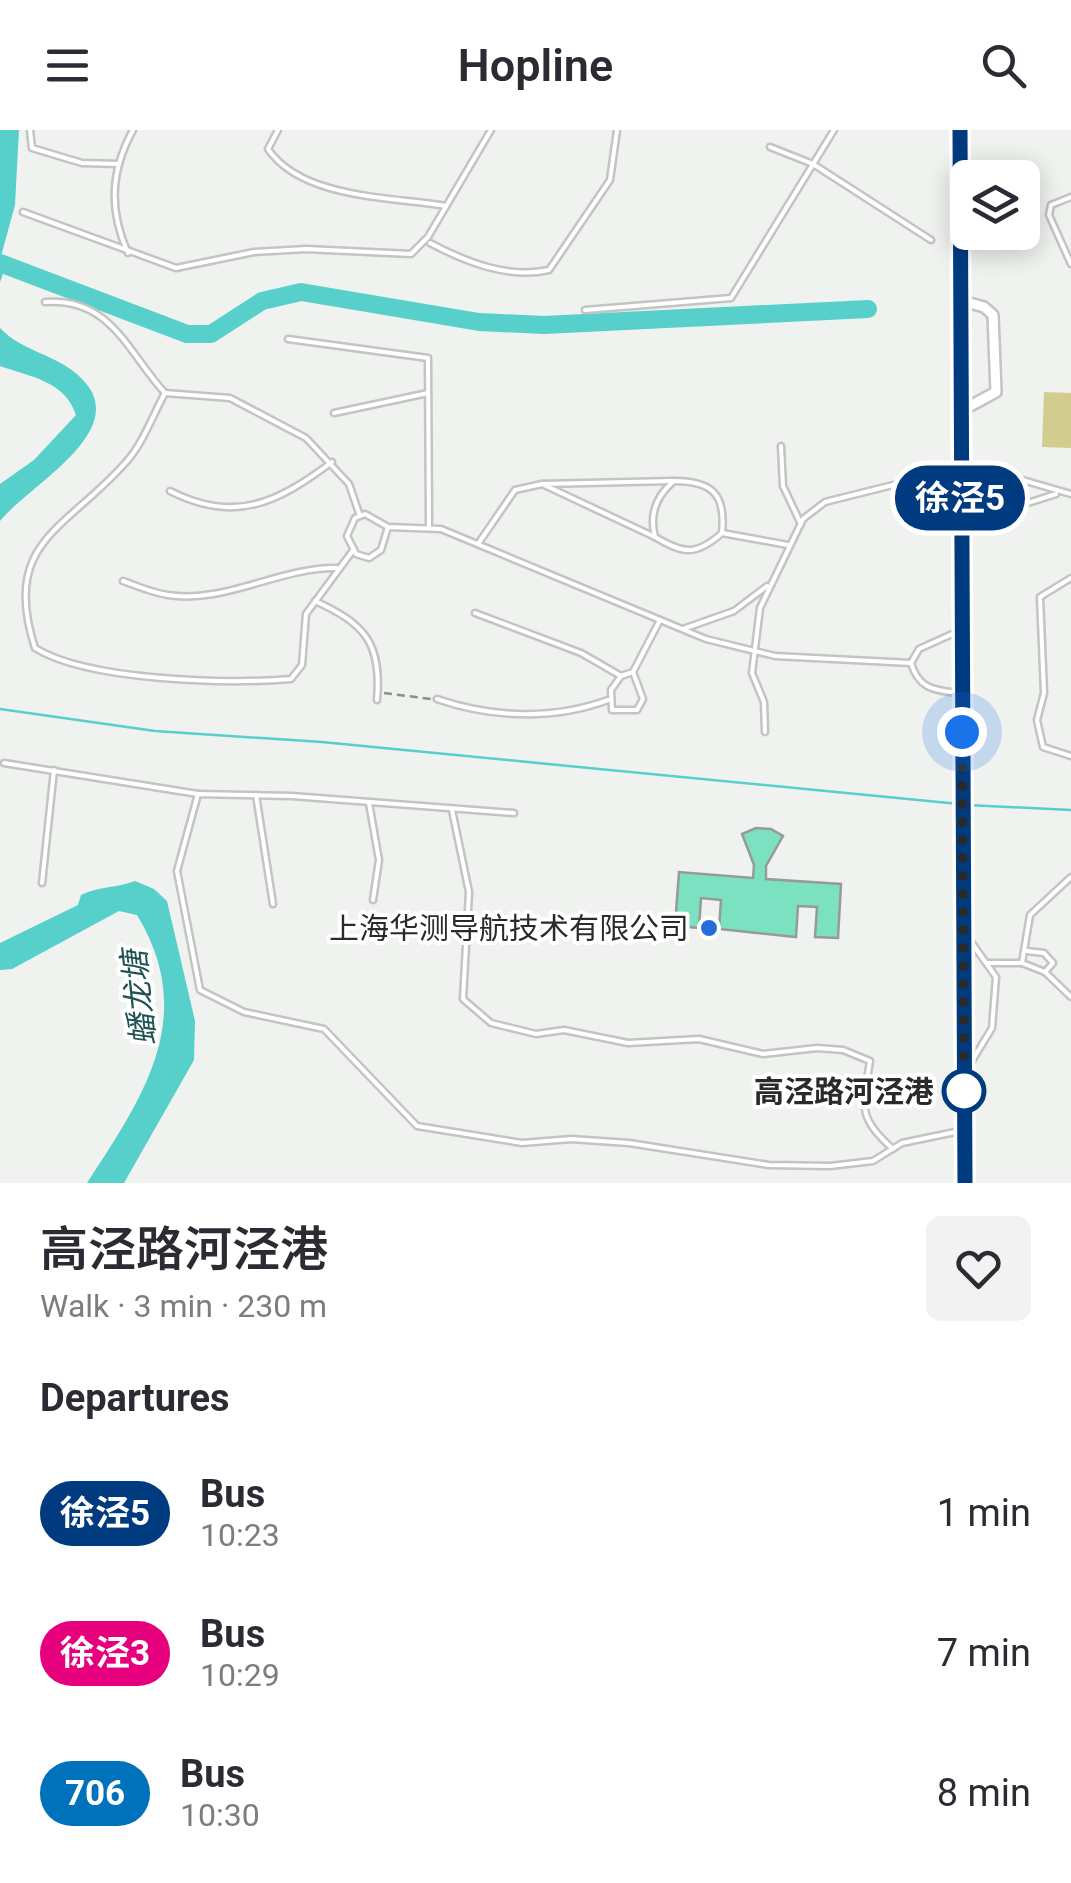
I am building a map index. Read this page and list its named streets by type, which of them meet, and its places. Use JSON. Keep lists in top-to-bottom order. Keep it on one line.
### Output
{"water":["蟠龙塘"],"places":["上海华测导航技术有限公司","高泾路河泾港"],"lines":["bus line 徐泾5"],"page":{"header":"Hopline","on_map":"徐泾5","heading":[["高泾路河泾港","Walk · 3 min · 230 m"],"Departures"],"list":[{"mark":"徐泾5","name":"Bus","note":"10:23","value":"1 min"},{"mark":"徐泾3","name":"Bus","note":"10:29","value":"7 min"},{"mark":"706","name":"Bus","note":"10:30","value":"8 min"}]}}
